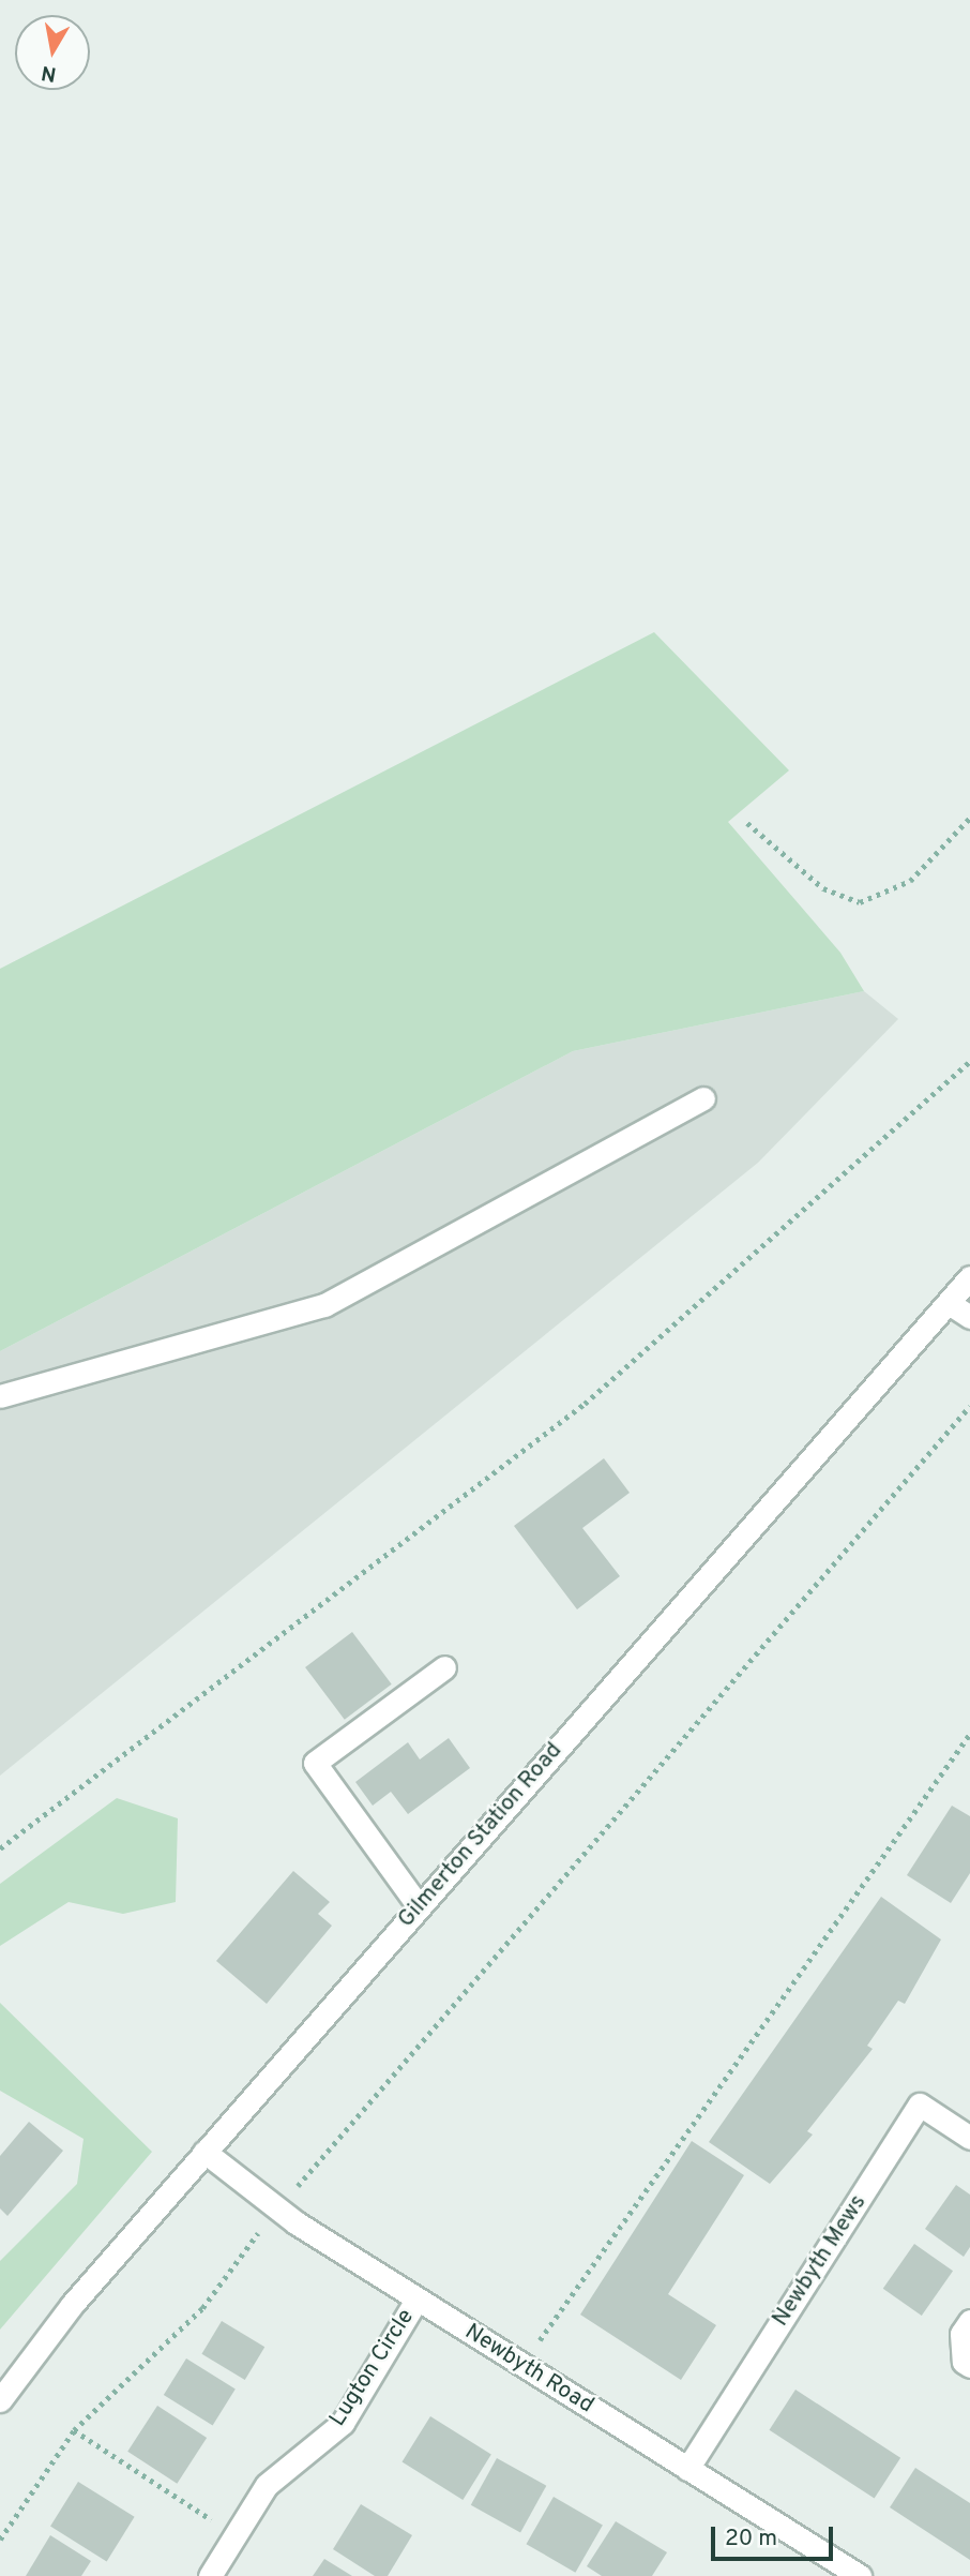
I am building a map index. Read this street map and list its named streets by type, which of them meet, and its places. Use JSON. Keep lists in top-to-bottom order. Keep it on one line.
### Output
{"streets":{"street":["Gilmerton Station Road","Newbyth Mews","Lugton Circle","Newbyth Road"]},"crossings":[["Gilmerton Station Road","Newbyth Road"],["Newbyth Mews","Newbyth Road"],["Lugton Circle","Newbyth Road"]],"scale_bar":"20 m","north":"bottom"}
